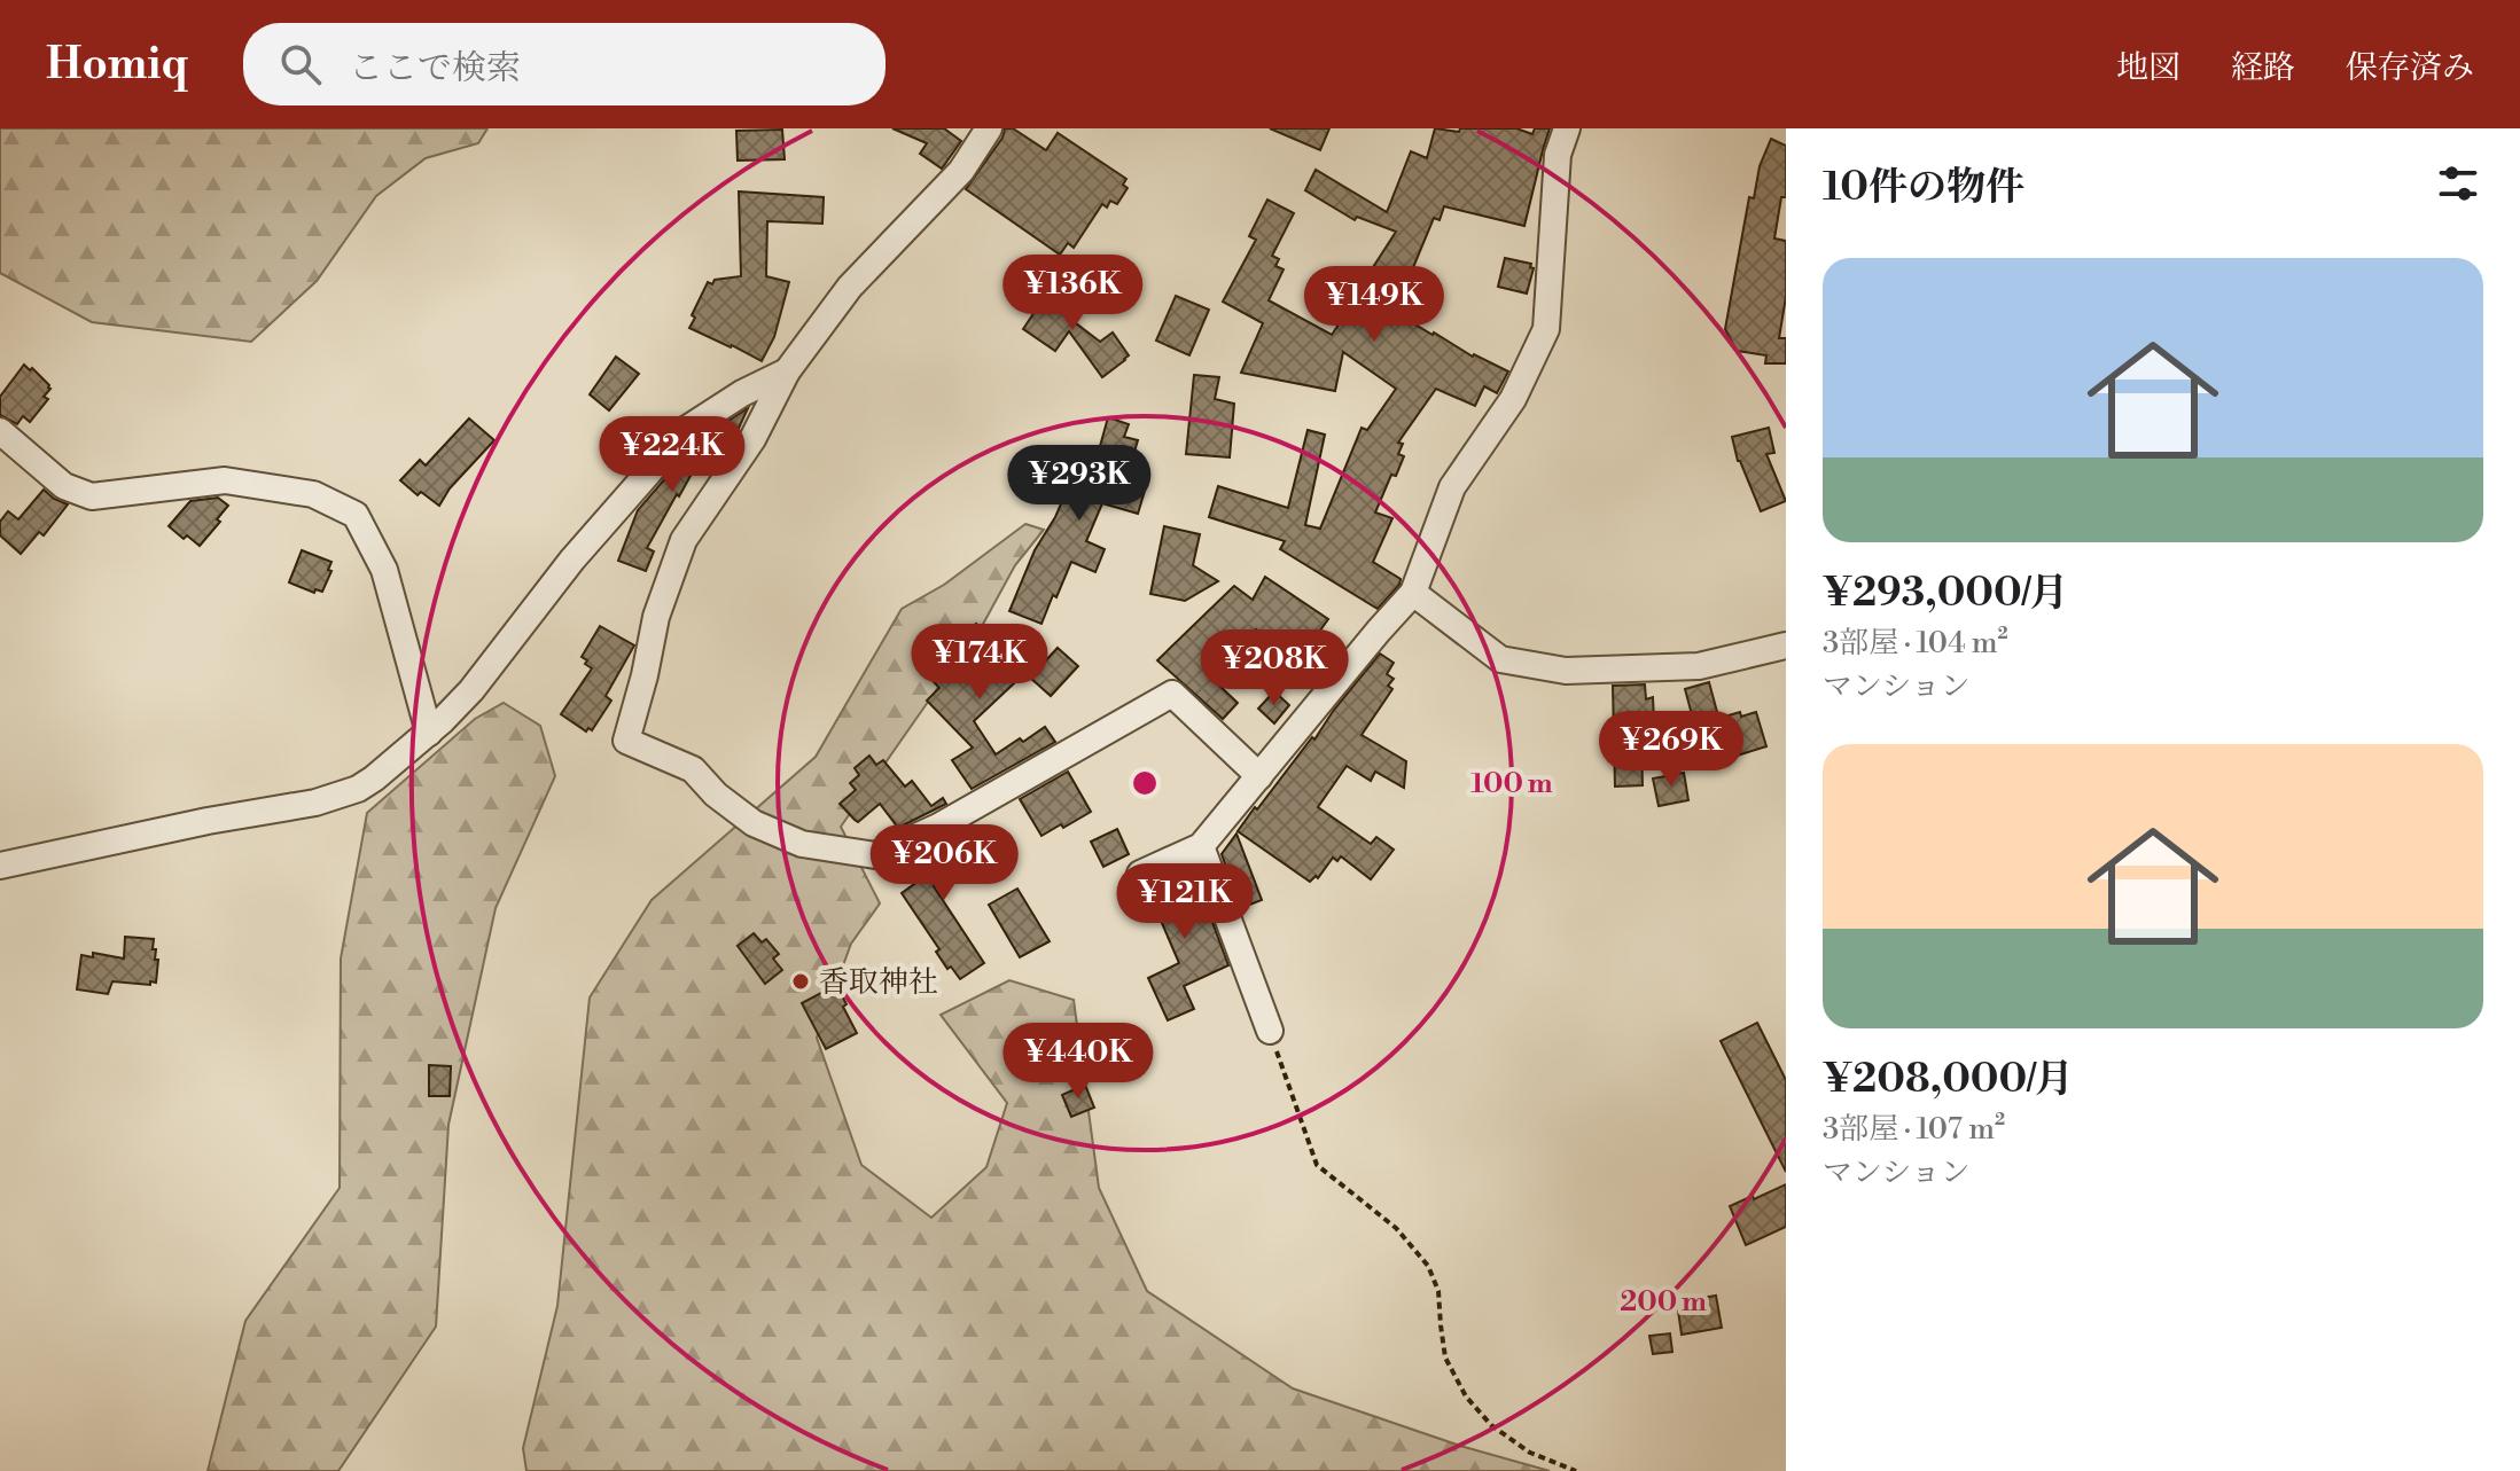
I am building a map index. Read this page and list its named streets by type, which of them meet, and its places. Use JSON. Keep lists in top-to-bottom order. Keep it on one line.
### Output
{"places":["香取神社"],"page":{"header":"Homiq","search":"ここで検索","nav":["地図","経路","保存済み"],"heading":"10件の物件","list":[{"name":"¥293,000/月","note":"3部屋 · 104 m² · マンション"},{"name":"¥208,000/月","note":"3部屋 · 107 m² · マンション"}],"price":["¥136K","¥149K","¥224K","¥293K","¥174K","¥208K","¥269K","¥206K","¥121K","¥440K"]},"rings":["100 m","200 m"]}
